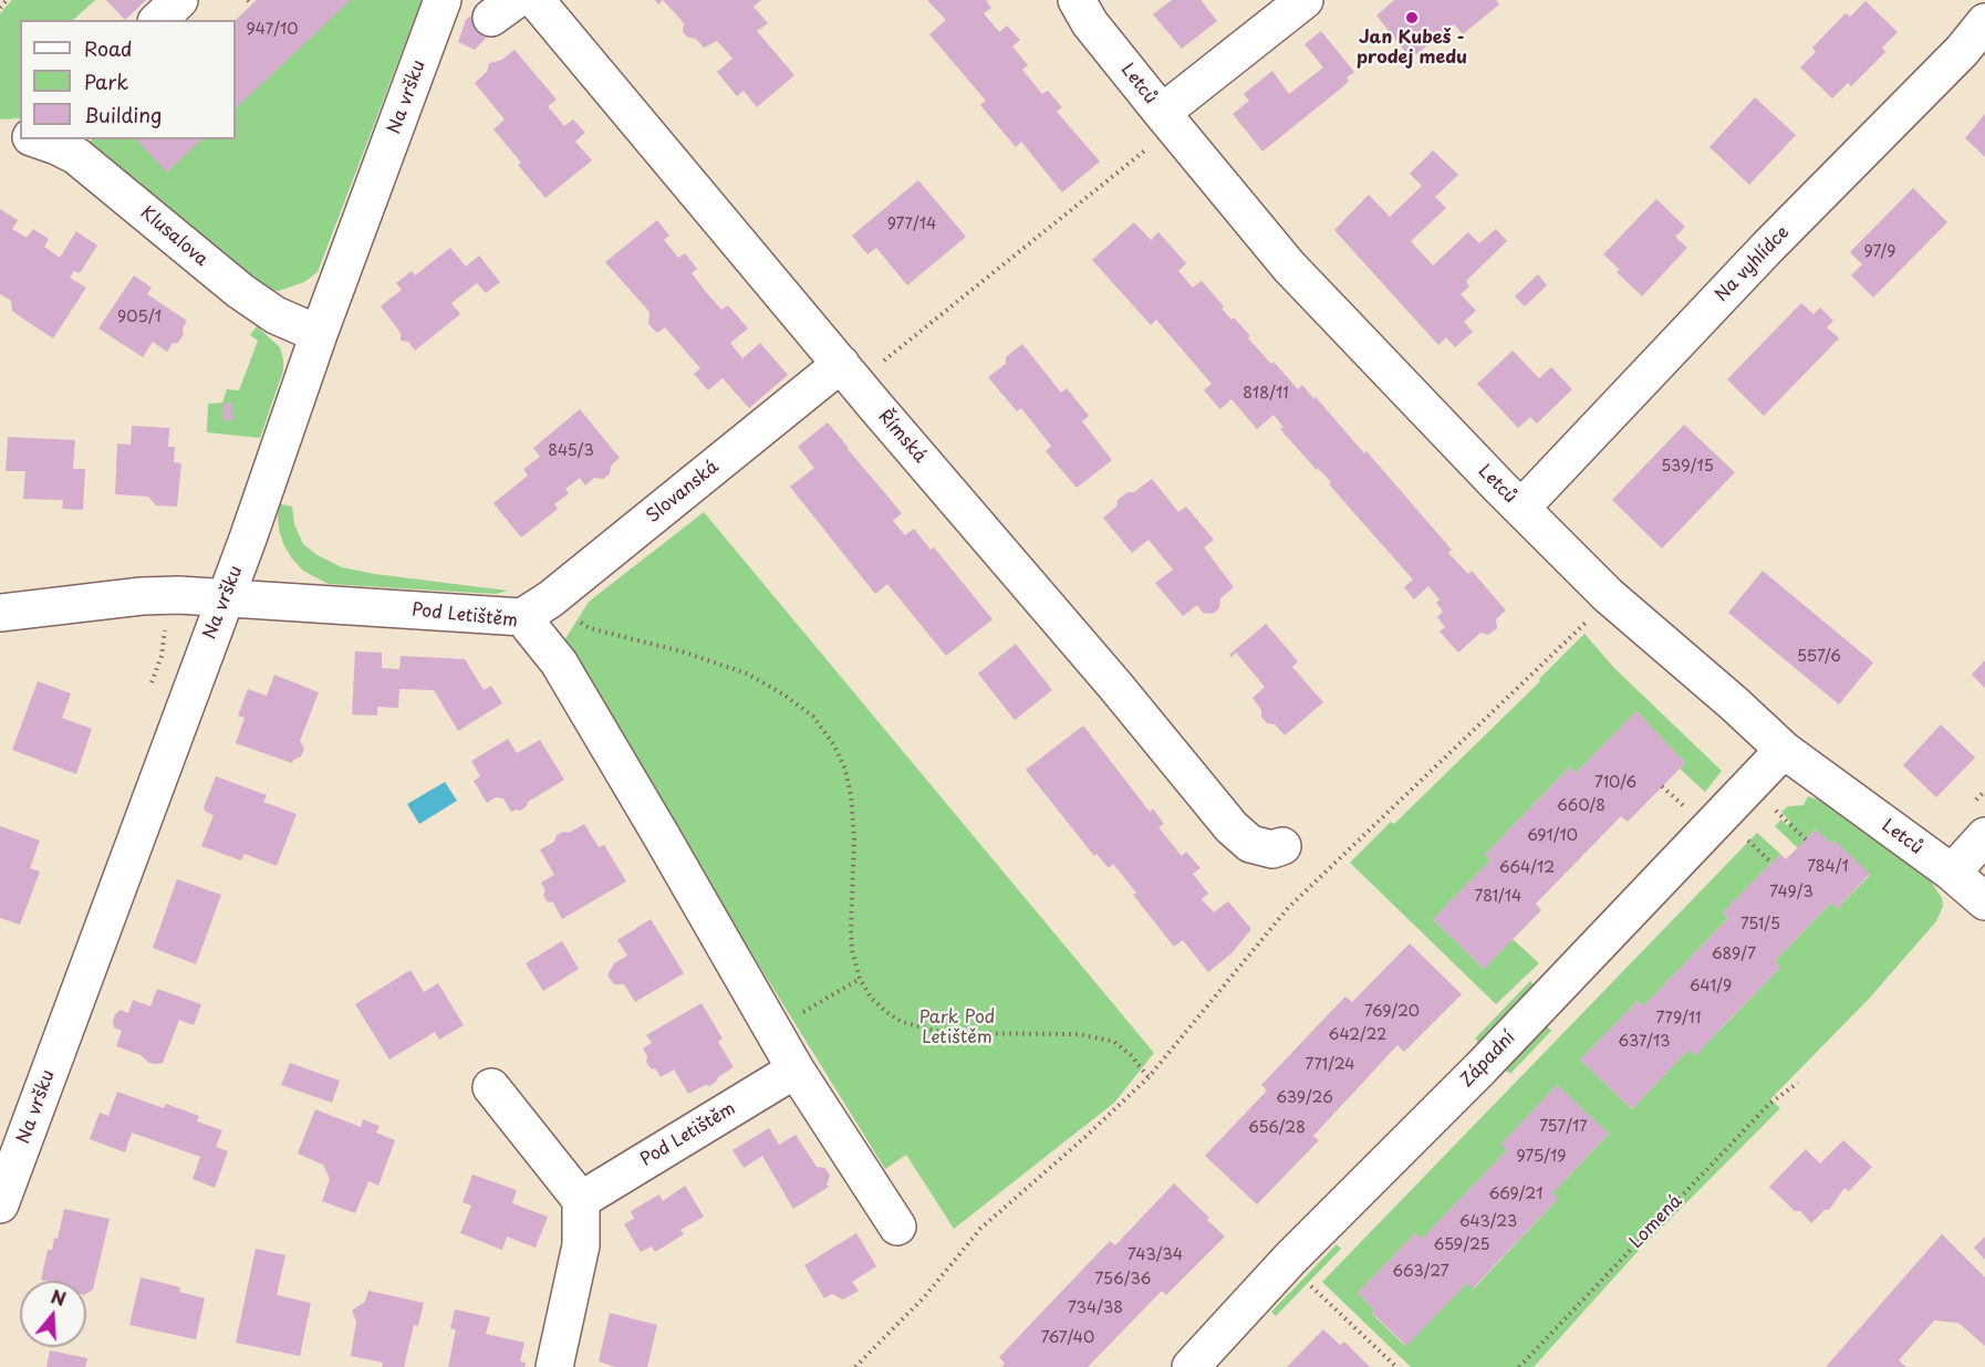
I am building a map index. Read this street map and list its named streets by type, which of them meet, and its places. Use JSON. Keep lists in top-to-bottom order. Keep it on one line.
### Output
{"streets":{"street":["Letců","Na vršku","Klusalova","Na vyhlídce","Římská","Slovanská","Pod Letištěm","Západní"],"path":["Lomená"]},"crossings":[["Letců","Na vyhlídce"],["Letců","Západní"],["Na vršku","Klusalova"],["Na vršku","Pod Letištěm"],["Římská","Slovanská"],["Slovanská","Pod Letištěm"]],"parks":["Park Pod Letištěm"],"places":["Jan Kubeš - prodej medu"],"house_numbers":["947/10","977/14","97/9","905/1","818/11","845/3","539/15","557/6","710/6","660/8","691/10","784/1","664/12","749/3","781/14","751/5","689/7","641/9","769/20","779/11","642/22","637/13","771/24","639/26","757/17","656/28","975/19","669/21","643/23","659/25","743/34","663/27","756/36","734/38","767/40"],"legend":["Road","Park","Building"],"north":"top"}
